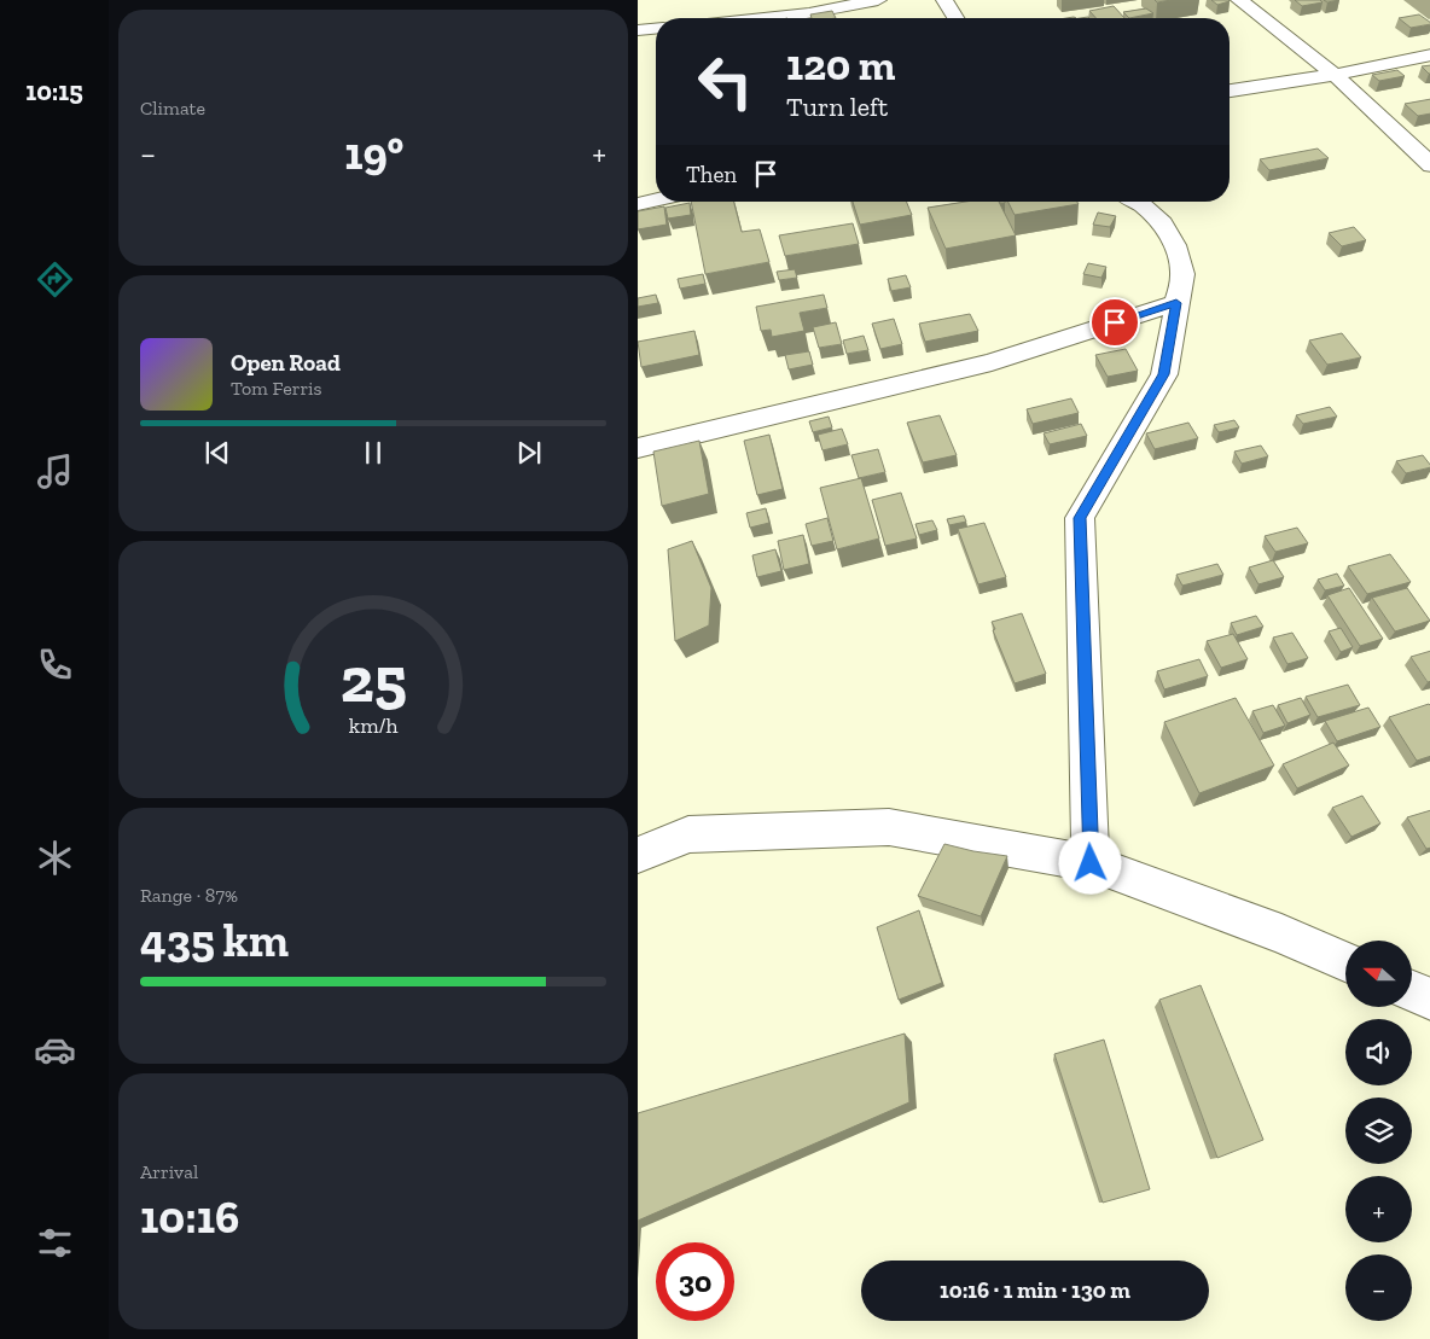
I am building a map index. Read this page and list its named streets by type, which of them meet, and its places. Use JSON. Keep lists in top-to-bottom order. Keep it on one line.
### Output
{"north":"left","page":{"tabs":"10:15","tile":["Climate",["Range · 87%","435 km"],["Arrival","10:16"]],"turn":["120 m","Turn left"],"heat":["−","19°","+"],"then":"Then","song":["Open Road","Tom Ferris"],"map_buttons":["+","−"],"limit":"30","trip":"10:16 · 1 min · 130 m","gauge":["25","km/h"]}}
